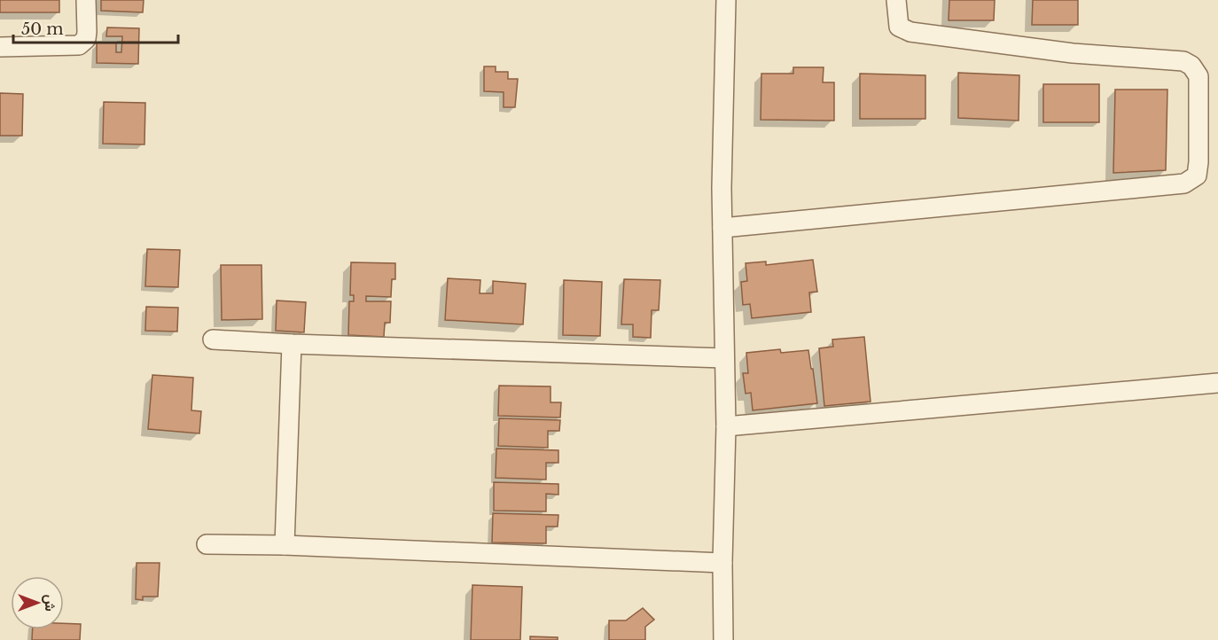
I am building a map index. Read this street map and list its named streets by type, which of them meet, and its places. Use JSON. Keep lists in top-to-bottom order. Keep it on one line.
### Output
{"scale_bar":"50 m","north":"right"}
